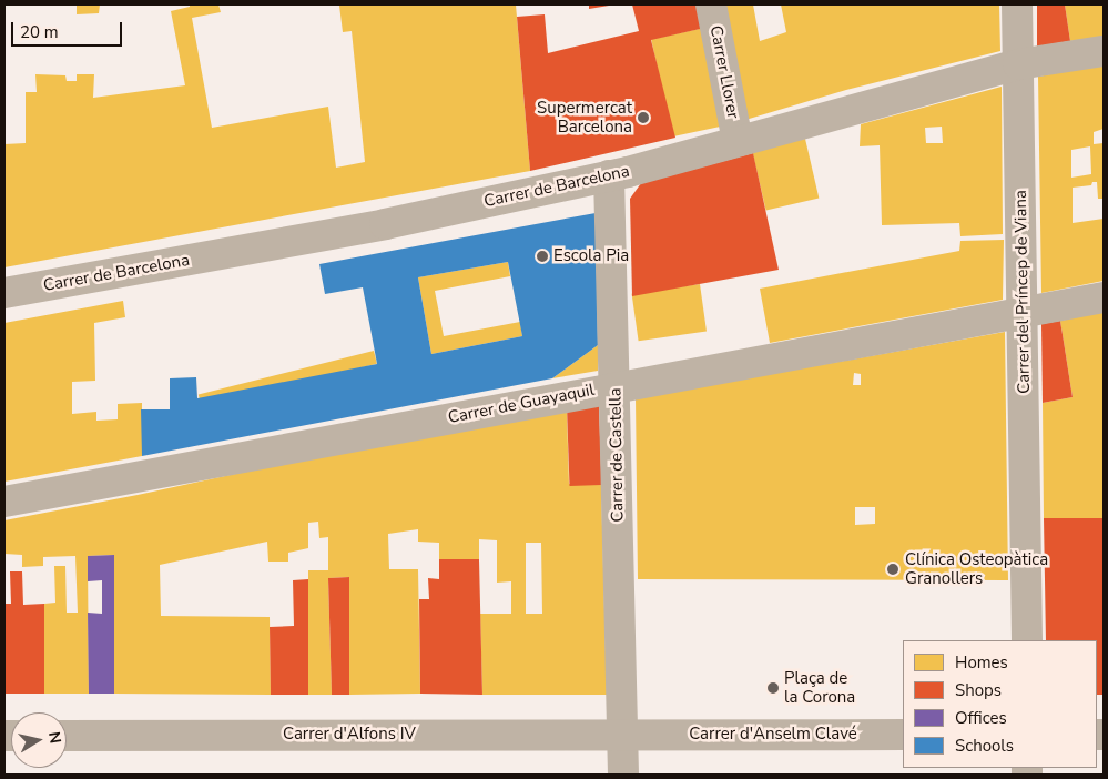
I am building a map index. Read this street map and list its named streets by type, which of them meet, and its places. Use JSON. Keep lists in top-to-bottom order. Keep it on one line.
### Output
{"streets":{"street":["Carrer Llorer","Carrer de Barcelona","Carrer del Príncep de Viana","Carrer de Guayaquil","Carrer de Castella","Carrer d'Alfons IV","Carrer d'Anselm Clavé"]},"crossings":[["Carrer Llorer","Carrer de Barcelona"],["Carrer de Barcelona","Carrer del Príncep de Viana"],["Carrer de Barcelona","Carrer de Castella"],["Carrer del Príncep de Viana","Carrer de Guayaquil"],["Carrer de Guayaquil","Carrer de Castella"],["Carrer de Castella","Carrer d'Alfons IV"],["Carrer de Castella","Carrer d'Anselm Clavé"],["Carrer d'Alfons IV","Carrer d'Anselm Clavé"]],"places":["Supermercat Barcelona","Escola Pia","Clínica Osteopàtica Granollers","Plaça de la Corona"],"legend":["Homes","Shops","Offices","Schools"],"scale_bar":"20 m","north":"right"}
